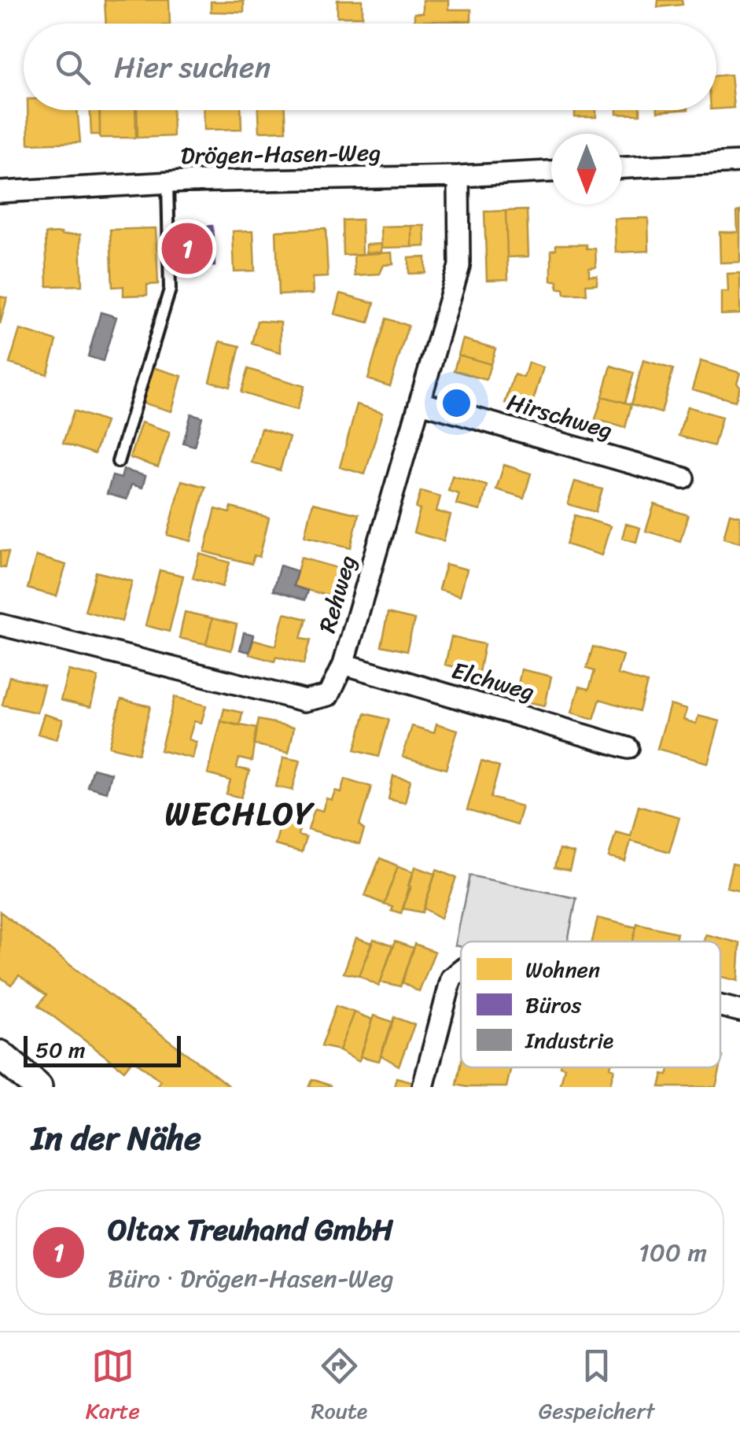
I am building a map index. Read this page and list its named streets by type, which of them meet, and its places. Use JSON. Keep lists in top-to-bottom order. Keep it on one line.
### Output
{"streets":{"street":["Drögen-Hasen-Weg","Hirschweg","Rehweg","Elchweg"]},"crossings":[["Drögen-Hasen-Weg","Rehweg"],["Hirschweg","Rehweg"],["Rehweg","Elchweg"]],"districts":["WECHLOY"],"legend":["Wohnen","Büros","Industrie"],"scale_bar":"50 m","north":"bottom","page":{"search":"Hier suchen","pins":"1","scale":"50 m","heading":"In der Nähe","list":[{"mark":"1","name":"Oltax Treuhand GmbH","note":"Büro · Drögen-Hasen-Weg","value":"100 m"}],"nav":["Karte","Route","Gespeichert"]}}
